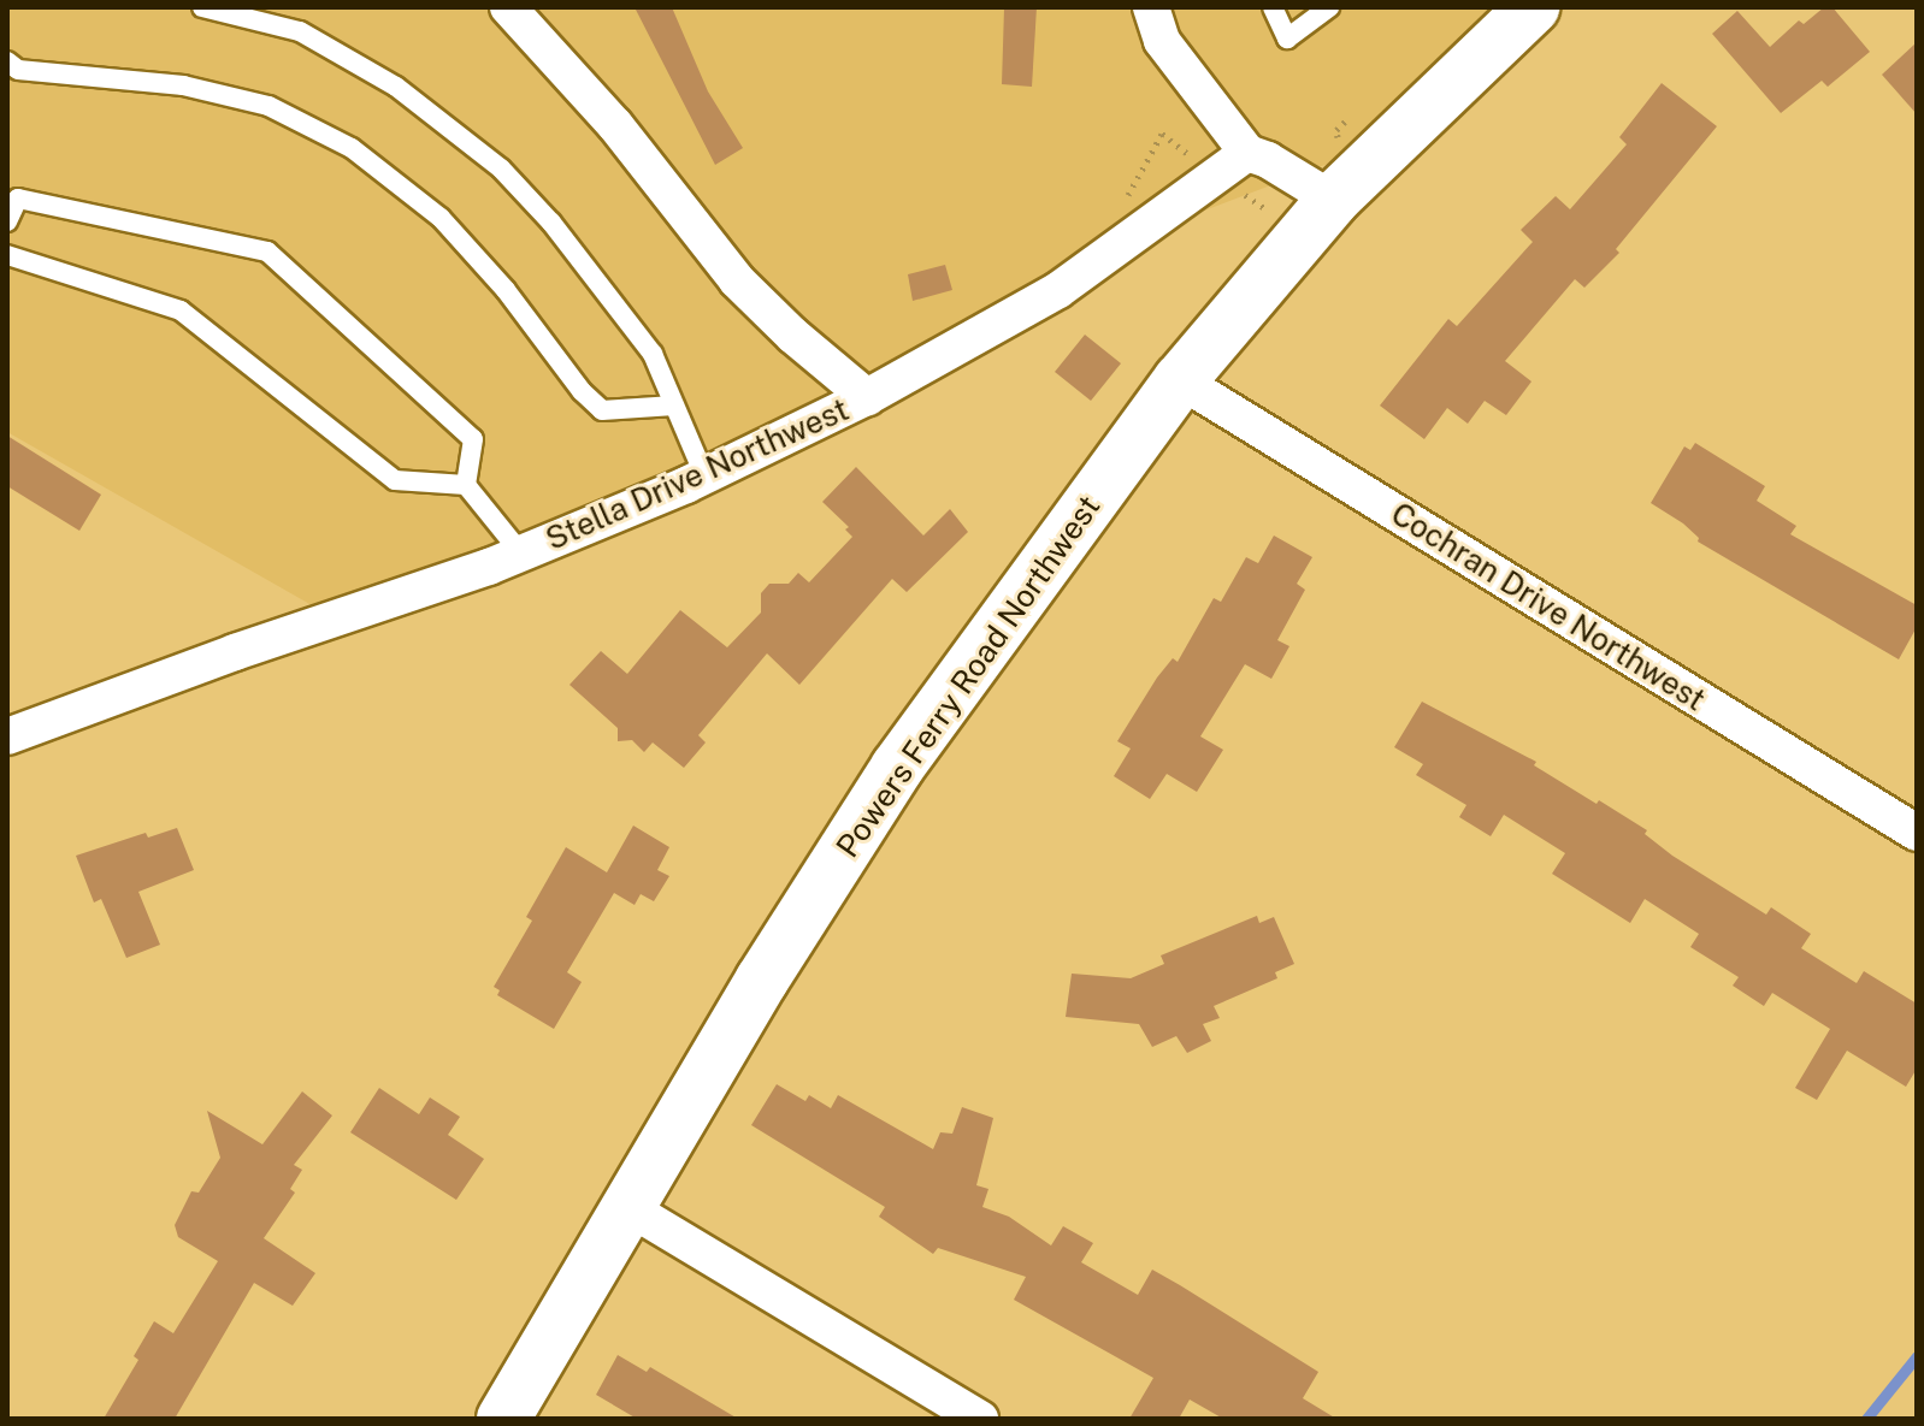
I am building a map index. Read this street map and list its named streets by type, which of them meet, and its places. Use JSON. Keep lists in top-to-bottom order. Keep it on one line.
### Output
{"streets":{"street":["Stella Drive Northwest","Cochran Drive Northwest","Powers Ferry Road Northwest"]},"crossings":[["Cochran Drive Northwest","Powers Ferry Road Northwest"]]}
